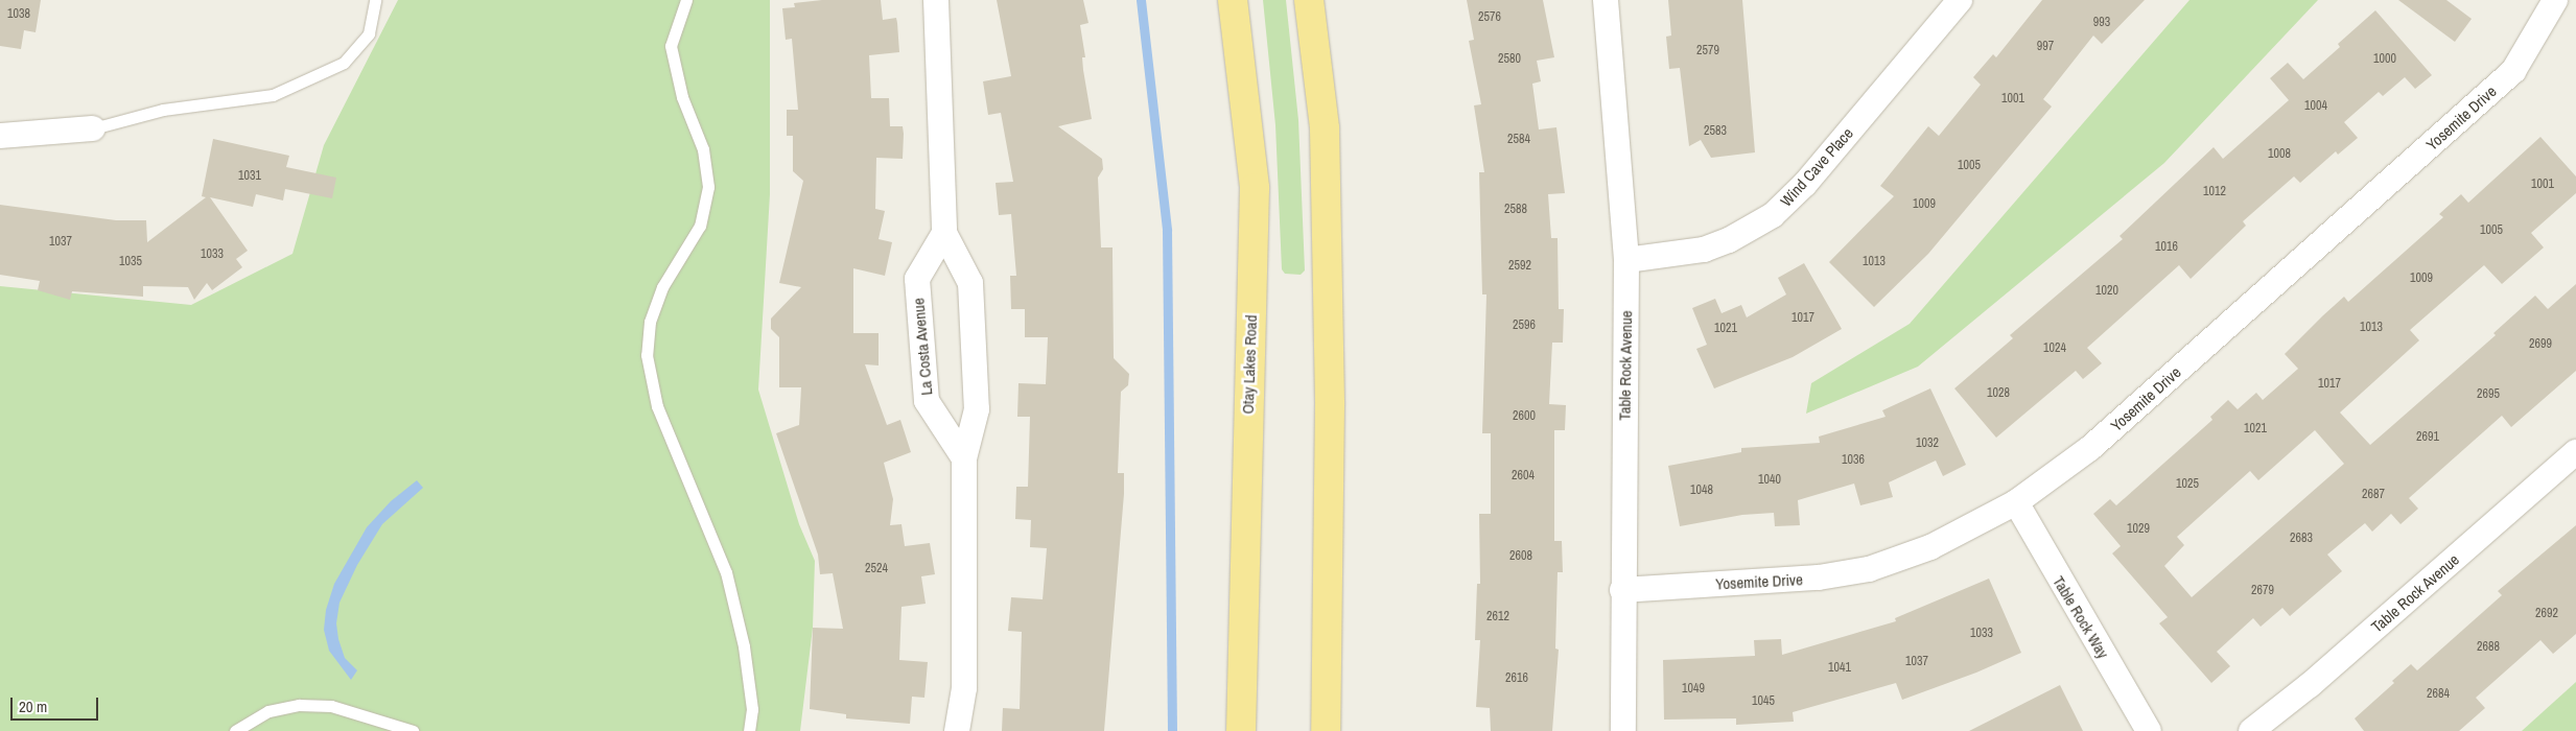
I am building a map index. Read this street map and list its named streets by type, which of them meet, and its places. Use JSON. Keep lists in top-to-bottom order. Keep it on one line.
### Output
{"streets":{"main road":["Otay Lakes Road"],"street":["Yosemite Drive","Wind Cave Place","La Costa Avenue","Table Rock Avenue","Table Rock Way"]},"crossings":[["Yosemite Drive","Table Rock Avenue"],["Yosemite Drive","Table Rock Way"],["Wind Cave Place","Table Rock Avenue"]],"house_numbers":["1038","2576","993","997","2579","2580","1000","1001","1004","2583","2584","1008","1005","1031","1001","1012","1009","2588","1005","1037","1016","1033","1035","1013","2592","1009","1020","1017","2596","1013","1021","2699","1024","1017","1028","2695","2600","1021","2691","1032","1036","2604","1040","1025","1048","2687","1029","2683","2608","2524","2679","2692","2612","1033","2688","1037","1041","2616","1049","2684","1045"],"scale_bar":"20 m"}
